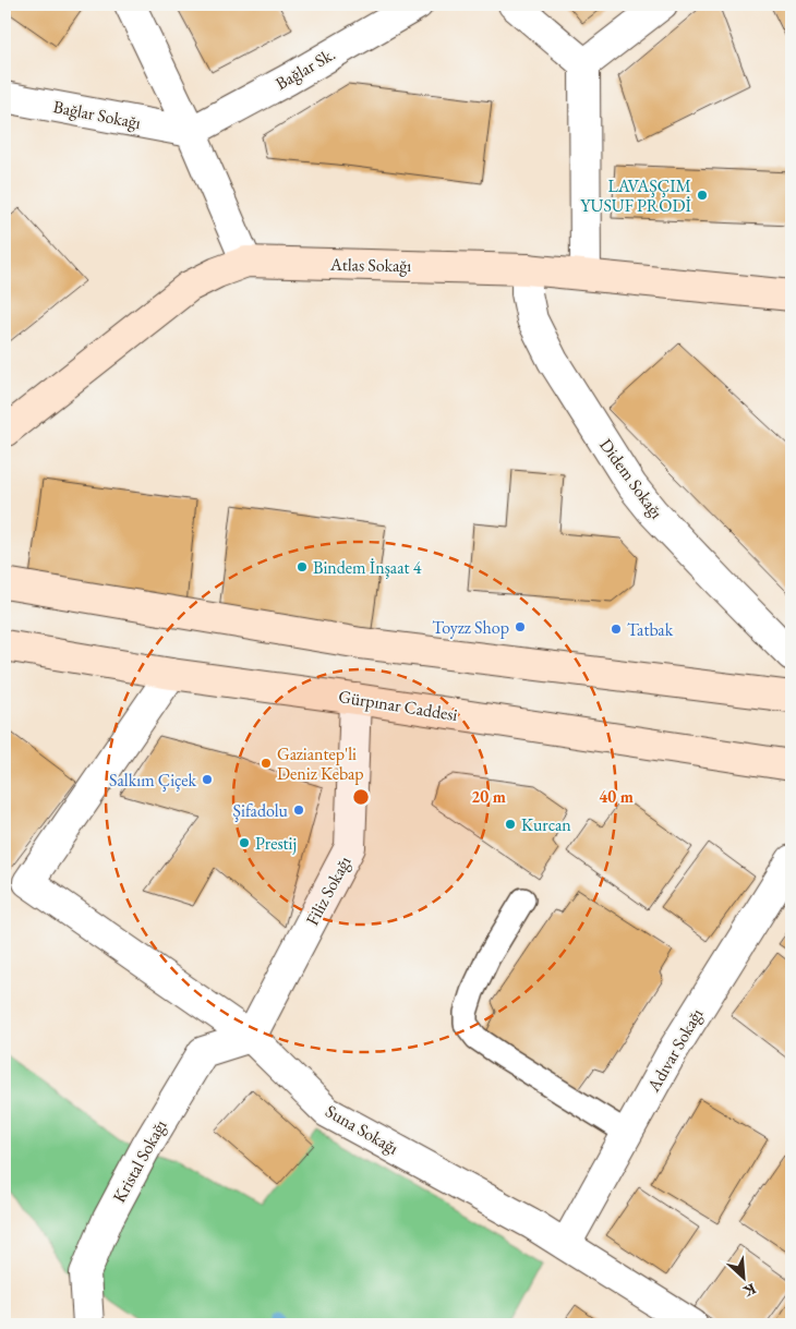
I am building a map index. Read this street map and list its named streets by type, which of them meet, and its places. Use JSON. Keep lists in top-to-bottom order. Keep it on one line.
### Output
{"streets":{"main road":["Atlas Sokağı","Gürpınar Caddesi"],"street":["Bağlar Sk.","Bağlar Sokağı","Didem Sokağı","Filiz Sokağı","Adıvar Sokağı","Suna Sokağı","Kristal Sokağı"]},"crossings":[["Bağlar Sk.","Bağlar Sokağı"],["Atlas Sokağı","Didem Sokağı"],["Gürpınar Caddesi","Filiz Sokağı"],["Gürpınar Caddesi","Suna Sokağı"],["Filiz Sokağı","Suna Sokağı"],["Filiz Sokağı","Kristal Sokağı"],["Adıvar Sokağı","Suna Sokağı"],["Suna Sokağı","Kristal Sokağı"]],"places":["LAVAŞÇIM YUSUF PRODİ","Bindem İnşaat 4","Toyzz Shop","Tatbak","Gaziantep'li Deniz Kebap","Salkım Çiçek","Şifadolu","Kurcan","Prestij"],"north":"bottom right","rings":["20 m","40 m"]}
